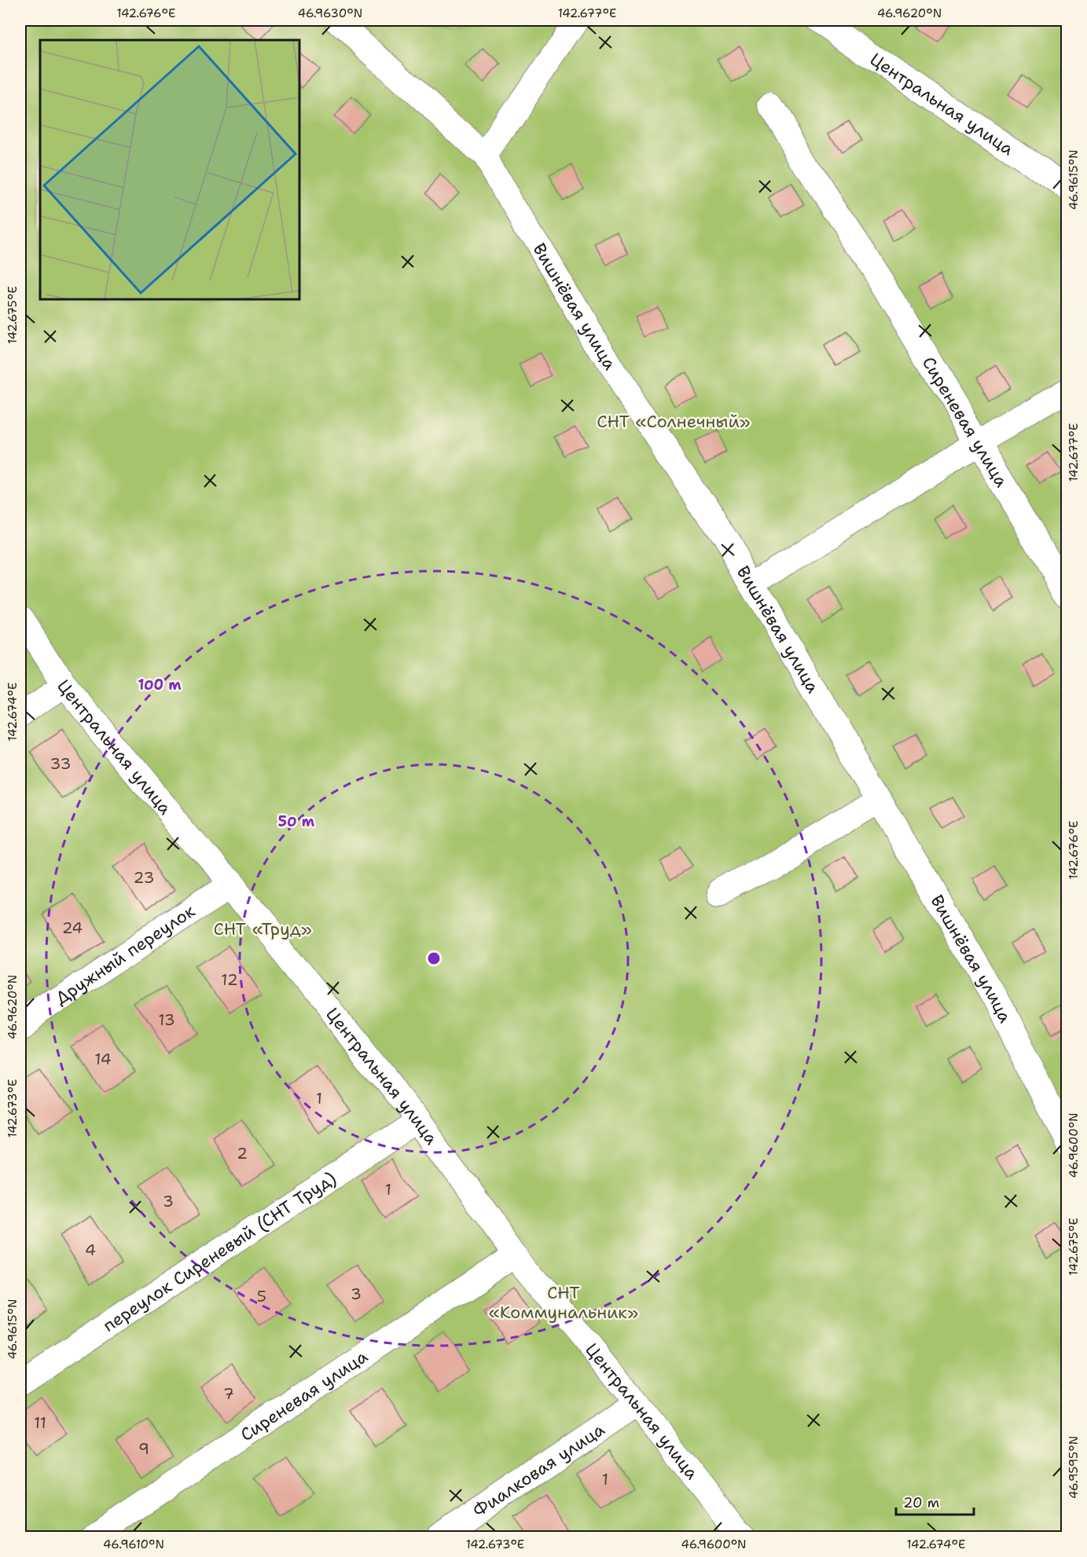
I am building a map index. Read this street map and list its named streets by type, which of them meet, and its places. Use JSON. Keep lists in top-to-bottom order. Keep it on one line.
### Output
{"streets":{"street":["Центральная улица","Вишнёвая улица","Сиреневая улица","Дружный переулок","переулок Сиреневый (СНТ Труд)","Фиалковая улица"]},"crossings":[["Центральная улица","Сиреневая улица"],["Центральная улица","Дружный переулок"],["Центральная улица","переулок Сиреневый (СНТ Труд)"],["Центральная улица","Фиалковая улица"]],"parks":["СНТ «Солнечный»","СНТ «Труд»","СНТ «Коммунальник»"],"house_numbers":["33","23","24","12","13","14","1","2","1","3","4","3","5","7","11","9","1"],"scale_bar":"20 m","coordinates":["142.676°E","46.9630°N","142.677°E","46.9620°N","46.9615°N","142.675°E","142.674°E","142.673°E","46.9600°N","46.9595°N","46.9610°N"],"rings":["100 m","50 m"]}
